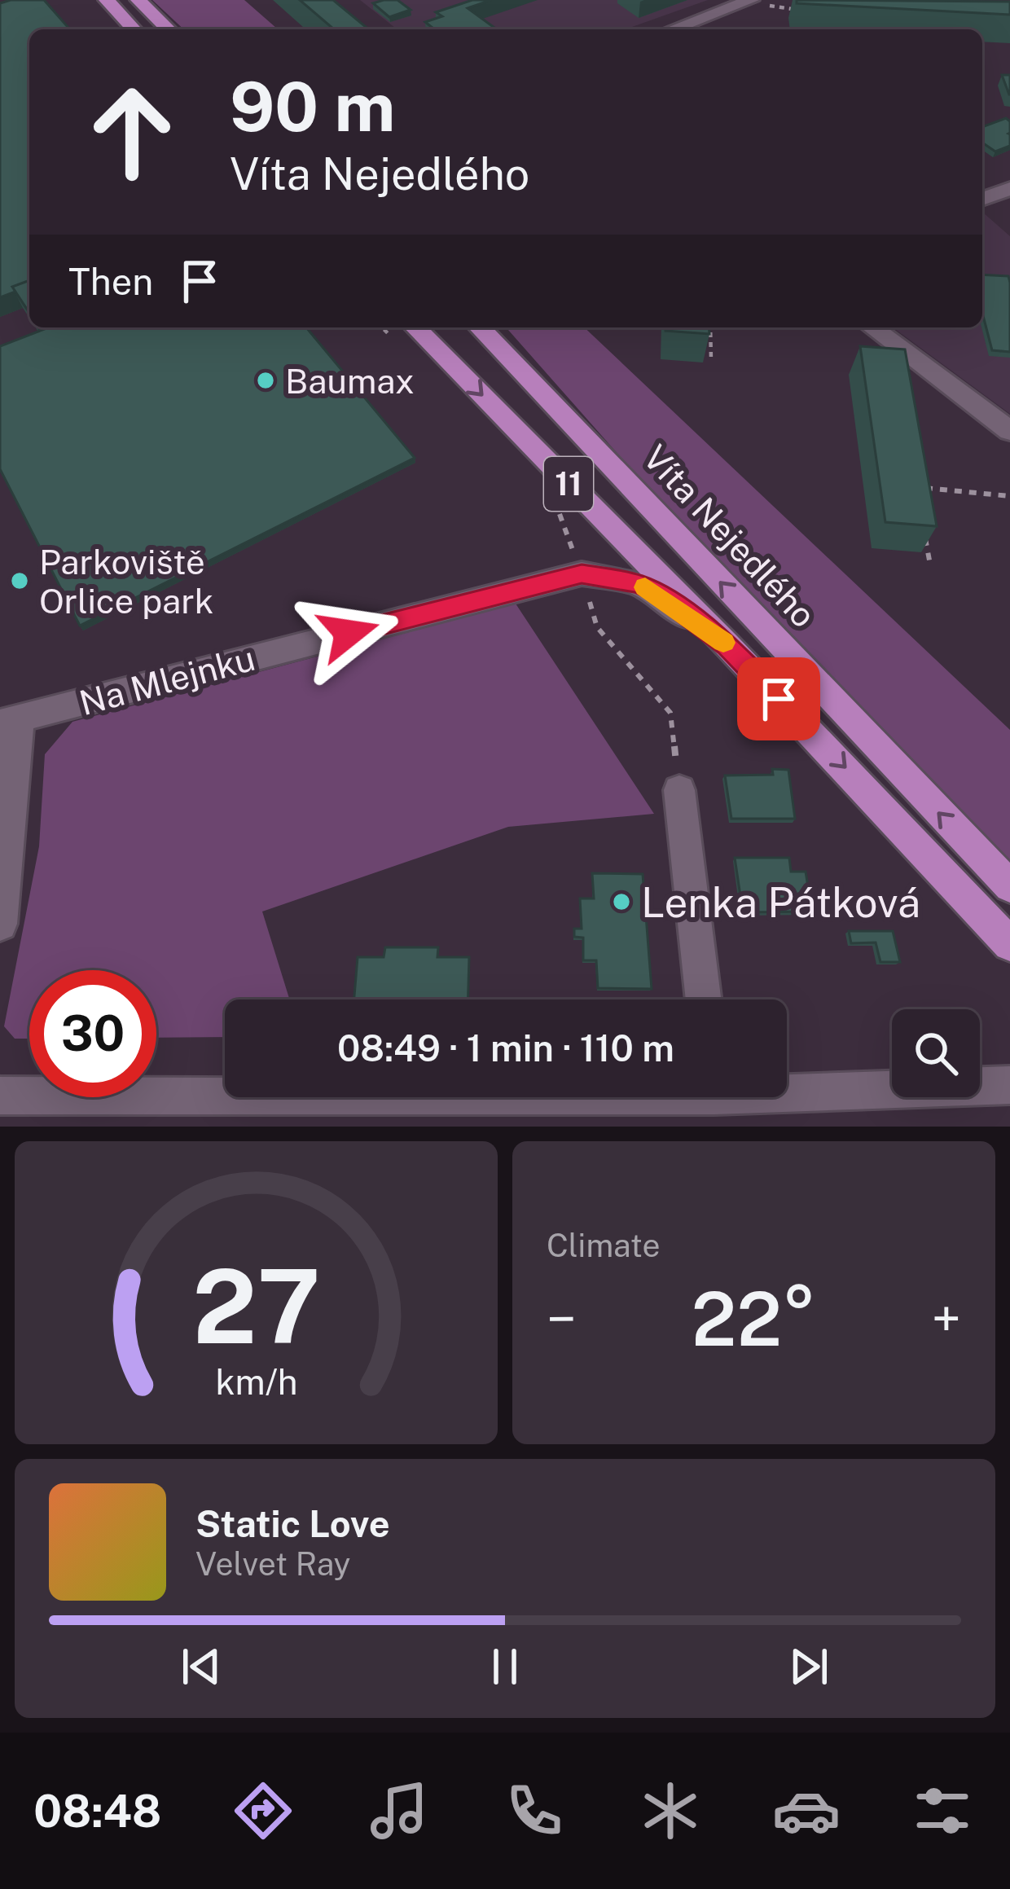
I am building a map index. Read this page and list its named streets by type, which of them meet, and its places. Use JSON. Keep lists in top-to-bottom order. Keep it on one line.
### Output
{"streets":{"main road":["11","Víta Nejedlého"],"street":["Na Mlejnku"]},"crossings":[["11","Na Mlejnku"]],"places":["Baumax","Parkoviště Orlice park","Lenka Pátková"],"page":{"turn":["90 m","Víta Nejedlého"],"then":"Then","limit":"30","trip":"08:49 · 1 min · 110 m","tile":"Climate","heat":["−","22°","+"],"song":["Static Love","Velvet Ray"],"tabs":"08:48","gauge":["27","km/h"]}}
